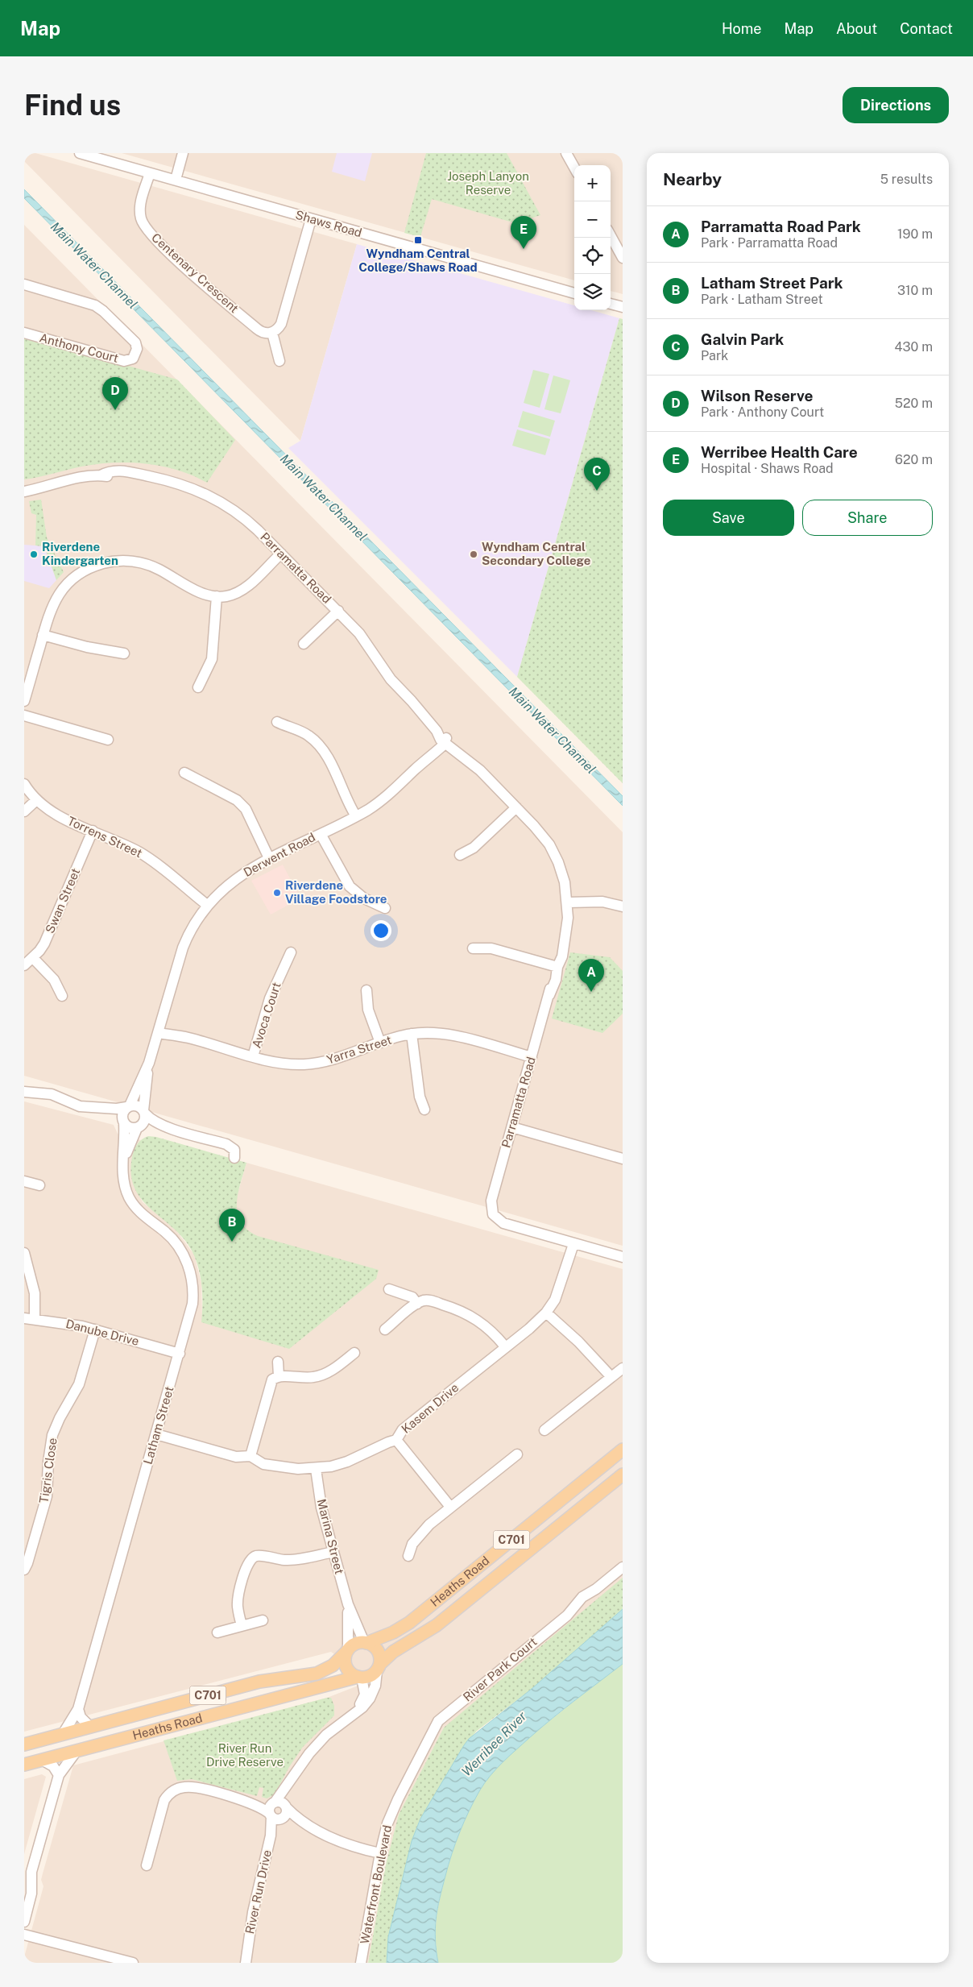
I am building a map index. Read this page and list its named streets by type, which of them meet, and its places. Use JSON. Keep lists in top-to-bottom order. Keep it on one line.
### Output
{"streets":{"main road":["C701","Heaths Road"],"street":["Shaws Road","Centenary Crescent","Anthony Court","Parramatta Road","Torrens Street","Derwent Road","Swan Street","Avoca Court","Yarra Street","Danube Drive","Kasem Drive","Latham Street","Tigris Close","Marina Street","River Park Court","Waterfront Boulevard","River Run Drive"]},"crossings":[["Shaws Road","Centenary Crescent"],["Parramatta Road","Derwent Road"],["Parramatta Road","Yarra Street"],["Parramatta Road","Kasem Drive"],["Torrens Street","Derwent Road"],["Torrens Street","Swan Street"],["Derwent Road","Yarra Street"],["Derwent Road","Latham Street"],["Avoca Court","Yarra Street"],["Danube Drive","Latham Street"],["Danube Drive","Tigris Close"],["Kasem Drive","Latham Street"],["Kasem Drive","Marina Street"],["Latham Street","Heaths Road"],["Marina Street","C701"],["Marina Street","Heaths Road"],["Marina Street","River Run Drive"],["C701","Heaths Road"],["C701","River Run Drive"],["Heaths Road","River Run Drive"],["River Park Court","Waterfront Boulevard"]],"water":["Main Water Channel","Werribee River"],"parks":["Joseph Lanyon Reserve","River Run Drive Reserve"],"places":{"transit":["Wyndham Central College/Shaws Road"],"other":["Riverdene Kindergarten","Wyndham Central Secondary College","Riverdene Village Foodstore"]},"page":{"header":"Map","nav":["Home","Map","About","Contact"],"buttons":["Directions",["Save","Share"]],"title":"Find us","heading":["Nearby","5 results"],"map_buttons":["+","−"],"list":[{"mark":"A","name":"Parramatta Road Park","note":"Park · Parramatta Road","value":"190 m"},{"mark":"B","name":"Latham Street Park","note":"Park · Latham Street","value":"310 m"},{"mark":"C","name":"Galvin Park","note":"Park","value":"430 m"},{"mark":"D","name":"Wilson Reserve","note":"Park · Anthony Court","value":"520 m"},{"mark":"E","name":"Werribee Health Care","note":"Hospital · Shaws Road","value":"620 m"}],"pins":["E","D","C","A","B"]}}
